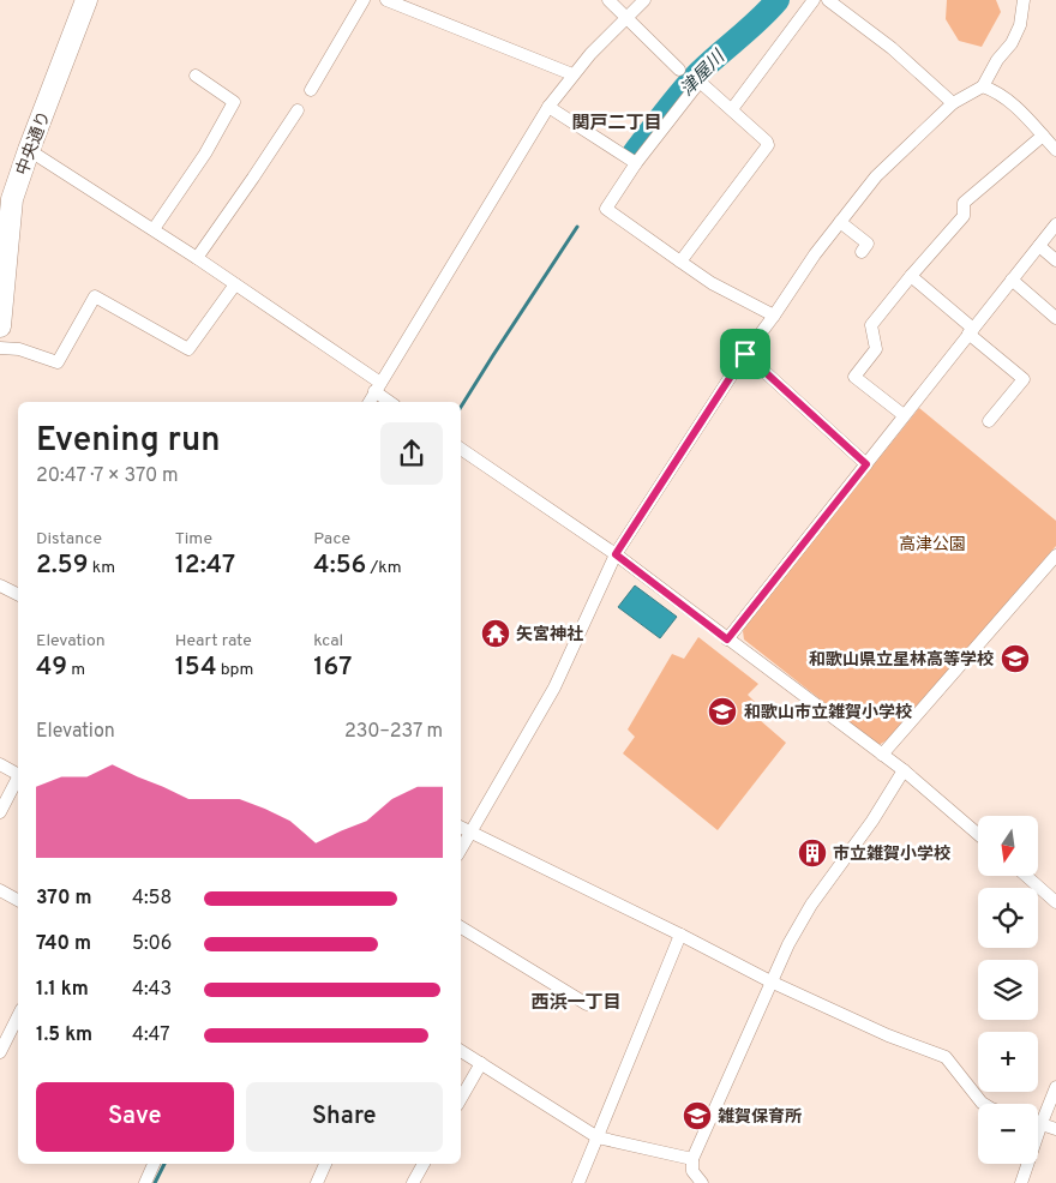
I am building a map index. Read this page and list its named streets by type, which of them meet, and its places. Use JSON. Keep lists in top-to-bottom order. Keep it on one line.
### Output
{"streets":{"highway":["中央通り"]},"districts":["関戸二丁目","西浜一丁目"],"water":["津屋川"],"parks":["高津公園"],"places":{"temple":["矢宮神社"],"school or university":["和歌山県立星林高等学校","和歌山市立雑賀小学校","雑賀保育所"],"building":["市立雑賀小学校"]},"north":"bottom","page":{"heading":["Evening run","20:47 · 7 × 370 m"],"stats":[["Distance","2.59 km"],["Time","12:47"],["Pace","4:56 /km"],["Elevation","49 m"],["Heart rate","154 bpm"],["kcal","167"]],"chart":["Elevation","230–237 m"],"map_buttons":["+","−"],"list":[{"name":"370 m","note":"4:58"},{"name":"740 m","note":"5:06"},{"name":"1.1 km","note":"4:43"},{"name":"1.5 km","note":"4:47"}],"buttons":["Save","Share"]}}
